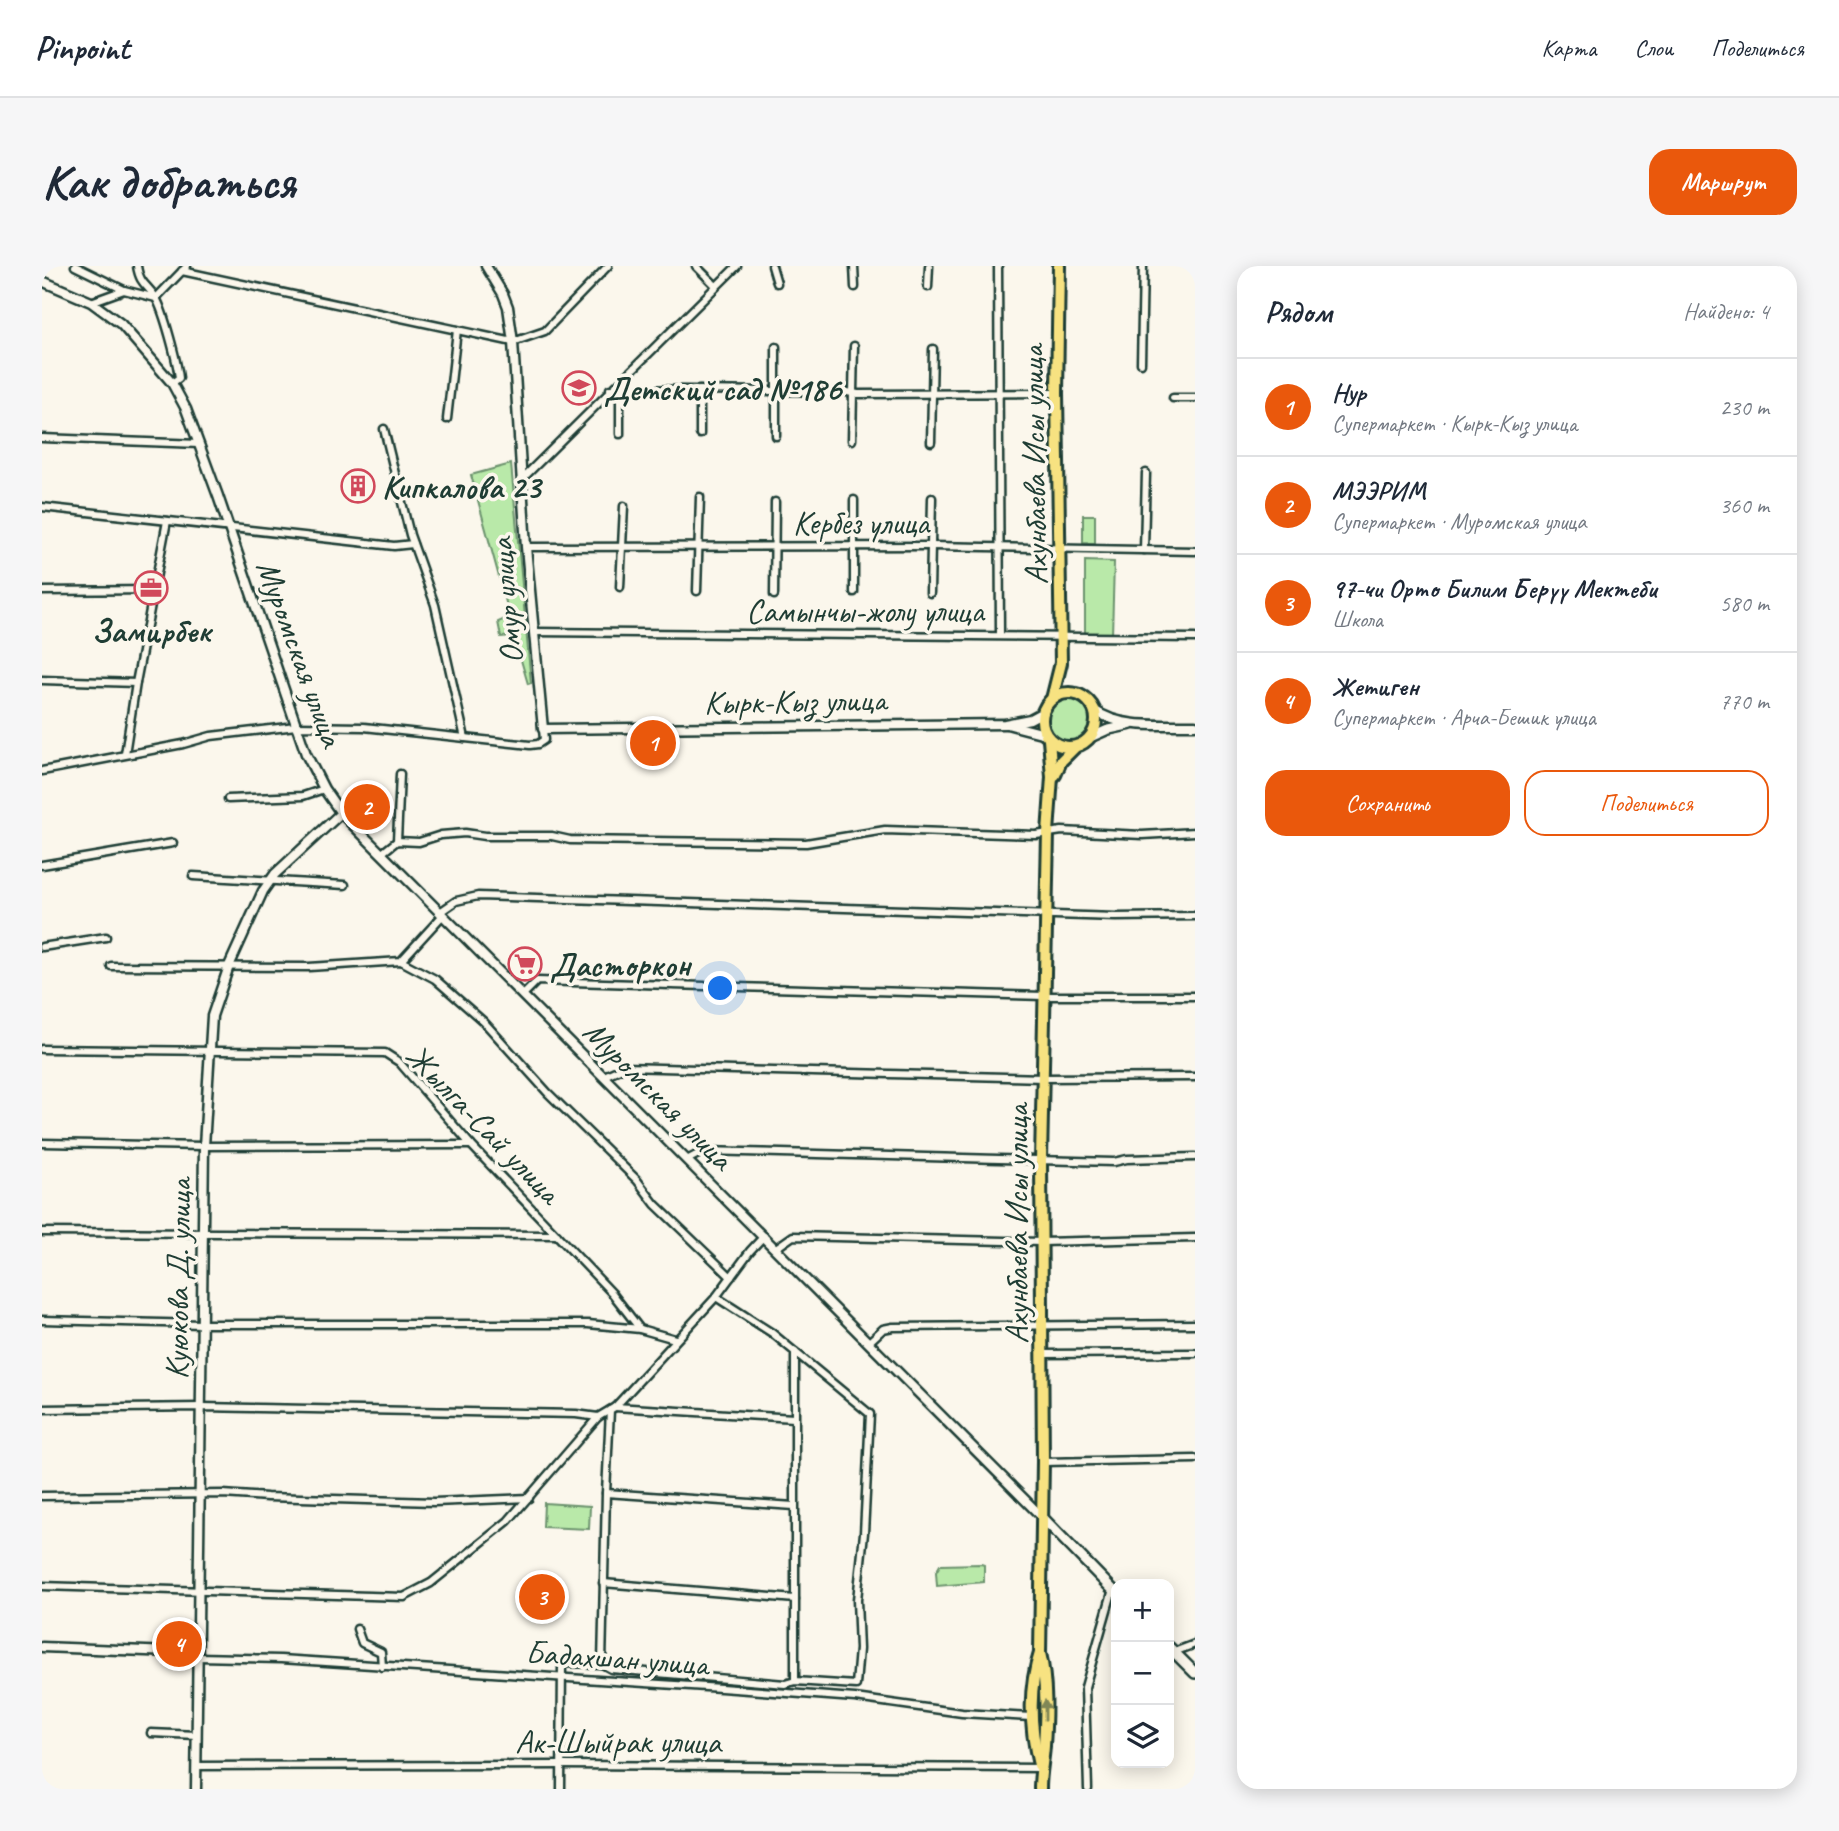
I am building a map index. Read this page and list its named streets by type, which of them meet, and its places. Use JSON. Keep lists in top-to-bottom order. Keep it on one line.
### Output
{"streets":{"main road":["Ахунбаева Исы улица","Муромская улица"],"street":["Кербез улица","Омур улица","Самынчы-жолу улица","Кырк-Кыз улица","Жылга-Сай улица","Куюкова Д. улица","Бадахшан улица","Ак-Шыйрак улица"]},"crossings":[["Ахунбаева Исы улица","Кербез улица"],["Ахунбаева Исы улица","Самынчы-жолу улица"],["Ахунбаева Исы улица","Муромская улица"],["Ахунбаева Исы улица","Кырк-Кыз улица"],["Ахунбаева Исы улица","Бадахшан улица"],["Ахунбаева Исы улица","Ак-Шыйрак улица"],["Кербез улица","Омур улица"],["Омур улица","Самынчы-жолу улица"],["Омур улица","Кырк-Кыз улица"],["Муромская улица","Куюкова Д. улица"],["Жылга-Сай улица","Куюкова Д. улица"],["Куюкова Д. улица","Бадахшан улица"],["Куюкова Д. улица","Ак-Шыйрак улица"]],"places":{"school or university":["Детский сад №186"],"building":["Кипкалова 23"],"office":["Замирбек"],"supermarket":["Дасторкон"]},"page":{"header":"Pinpoint","nav":["Карта","Слои","Поделиться"],"buttons":["Маршрут",["Сохранить","Поделиться"]],"title":"Как добраться","heading":["Рядом","Найдено: 4"],"list":[{"mark":"1","name":"Нур","note":"Супермаркет · Кырк-Кыз улица","value":"230 m"},{"mark":"2","name":"МЭЭРИМ","note":"Супермаркет · Муромская улица","value":"360 m"},{"mark":"3","name":"97-чи Орто Билим Берүү Мектеби","note":"Школа","value":"580 m"},{"mark":"4","name":"Жетиген","note":"Супермаркет · Арча-Бешик улица","value":"770 m"}],"pins":["1","2","3","4"],"map_buttons":["+","−"]}}
